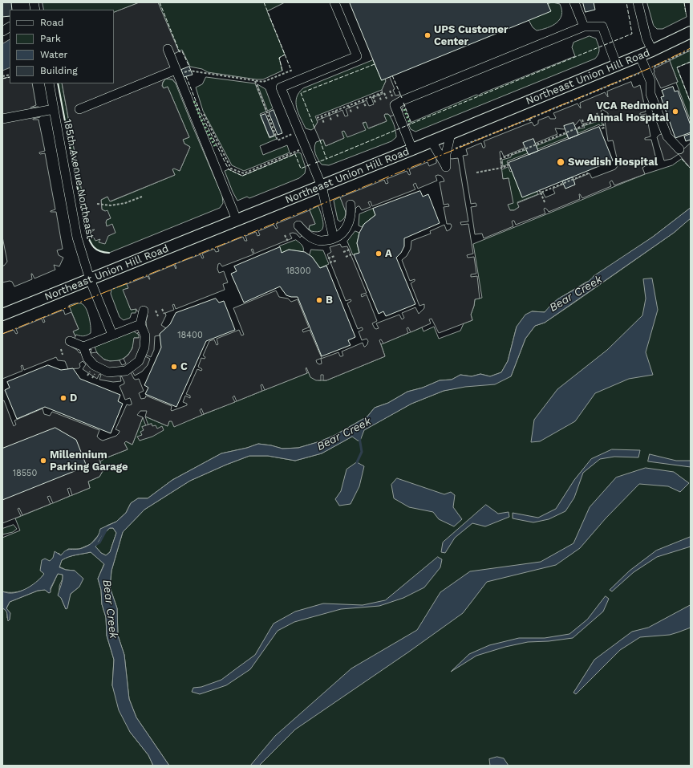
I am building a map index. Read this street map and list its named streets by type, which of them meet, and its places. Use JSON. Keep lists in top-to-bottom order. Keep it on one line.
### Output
{"streets":{"main road":["Northeast Union Hill Road"],"street":["185th Avenue Northeast"]},"crossings":[["Northeast Union Hill Road","185th Avenue Northeast"]],"water":["Bear Creek"],"places":["UPS Customer Center","VCA Redmond Animal Hospital","Swedish Hospital","A","B","C","D","Millennium Parking Garage"],"house_numbers":["18300","18400","18550"],"legend":["Road","Park","Water","Building"]}
